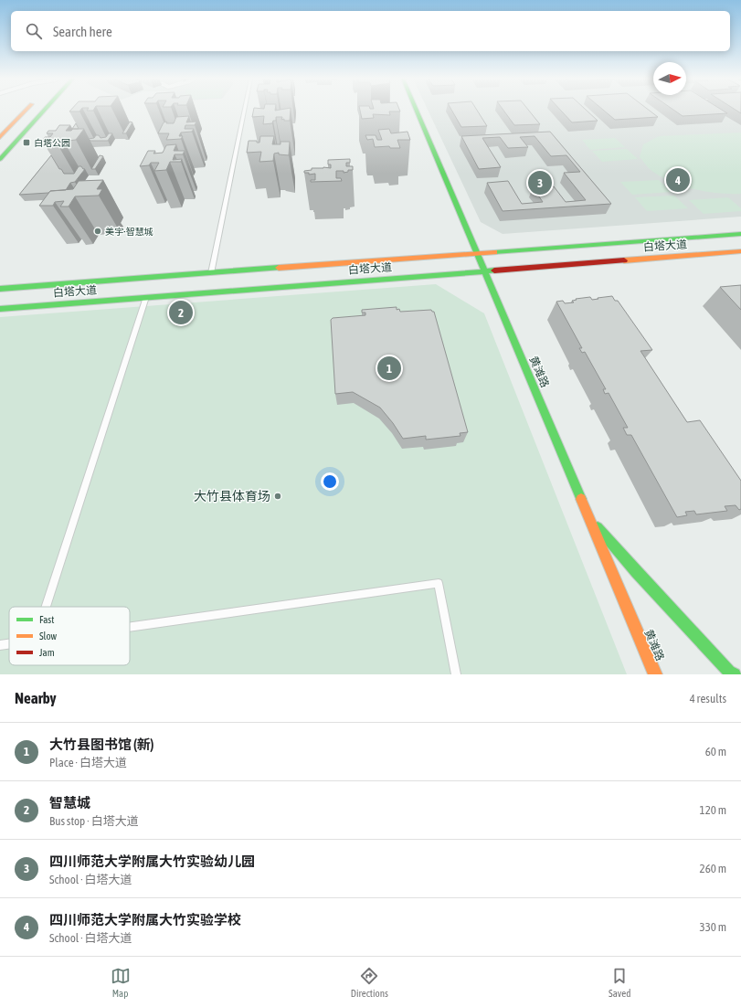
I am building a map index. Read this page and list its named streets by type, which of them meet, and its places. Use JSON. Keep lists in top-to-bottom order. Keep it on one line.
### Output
{"streets":{"main road":["白塔大道","黄滩路"]},"crossings":[["白塔大道","黄滩路"]],"places":{"transit":["白塔公园"],"other":["美宇•智慧城","大竹县体育场"]},"legend":["Fast","Slow","Jam"],"north":"right","page":{"search":"Search here","pins":["4","3","2","1"],"heading":["Nearby","4 results"],"list":[{"mark":"1","name":"大竹县图书馆 (新)","note":"Place · 白塔大道","value":"60 m"},{"mark":"2","name":"智慧城","note":"Bus stop · 白塔大道","value":"120 m"},{"mark":"3","name":"四川师范大学附属大竹实验幼儿园","note":"School · 白塔大道","value":"260 m"},{"mark":"4","name":"四川师范大学附属大竹实验学校","note":"School · 白塔大道","value":"330 m"}],"nav":["Map","Directions","Saved"]}}
